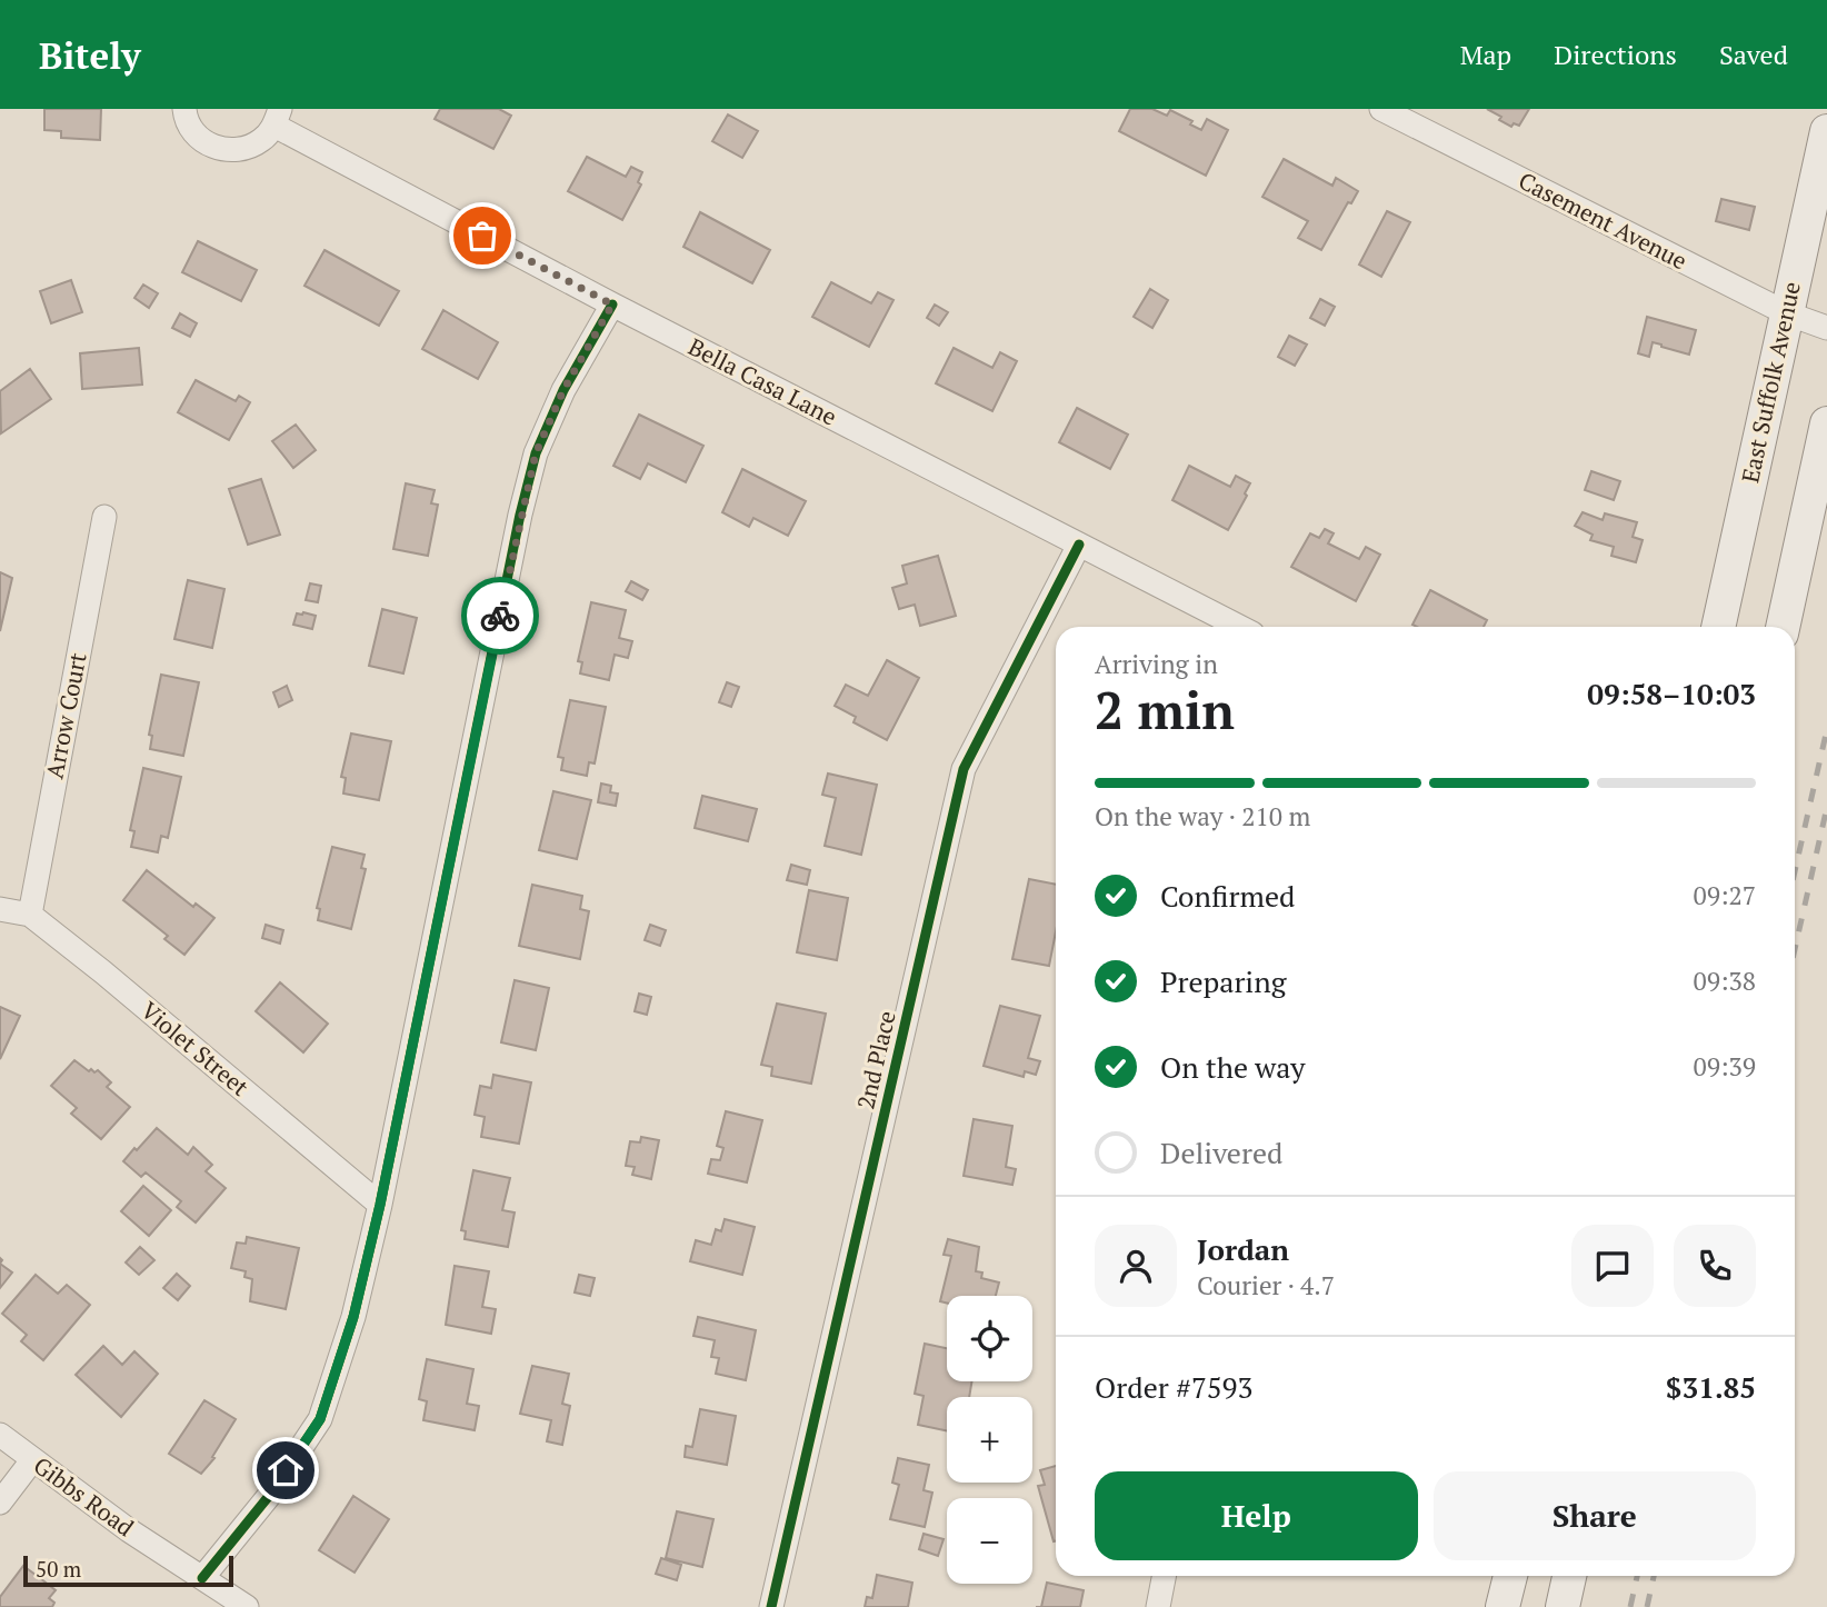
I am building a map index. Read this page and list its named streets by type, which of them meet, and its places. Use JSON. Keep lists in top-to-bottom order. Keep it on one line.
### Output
{"streets":{"main road":["East Suffolk Avenue"],"street":["Casement Avenue","Bella Casa Lane","Arrow Court","Violet Street","2nd Place","Gibbs Road"]},"crossings":[["Casement Avenue","East Suffolk Avenue"],["Bella Casa Lane","2nd Place"],["Arrow Court","Violet Street"]],"scale_bar":"50 m","page":{"header":"Bitely","nav":["Map","Directions","Saved"],"heading":["2 min","Arriving in","09:58–10:03"],"panel":["Jordan","Courier · 4.7","Order #7593","$31.85"],"bar":"On the way · 210 m","list":[["Confirmed","09:27"],["Preparing","09:38"],["On the way","09:39"],"Delivered"],"map_buttons":["+","−"],"buttons":["Help","Share"],"scale":"50 m"}}
